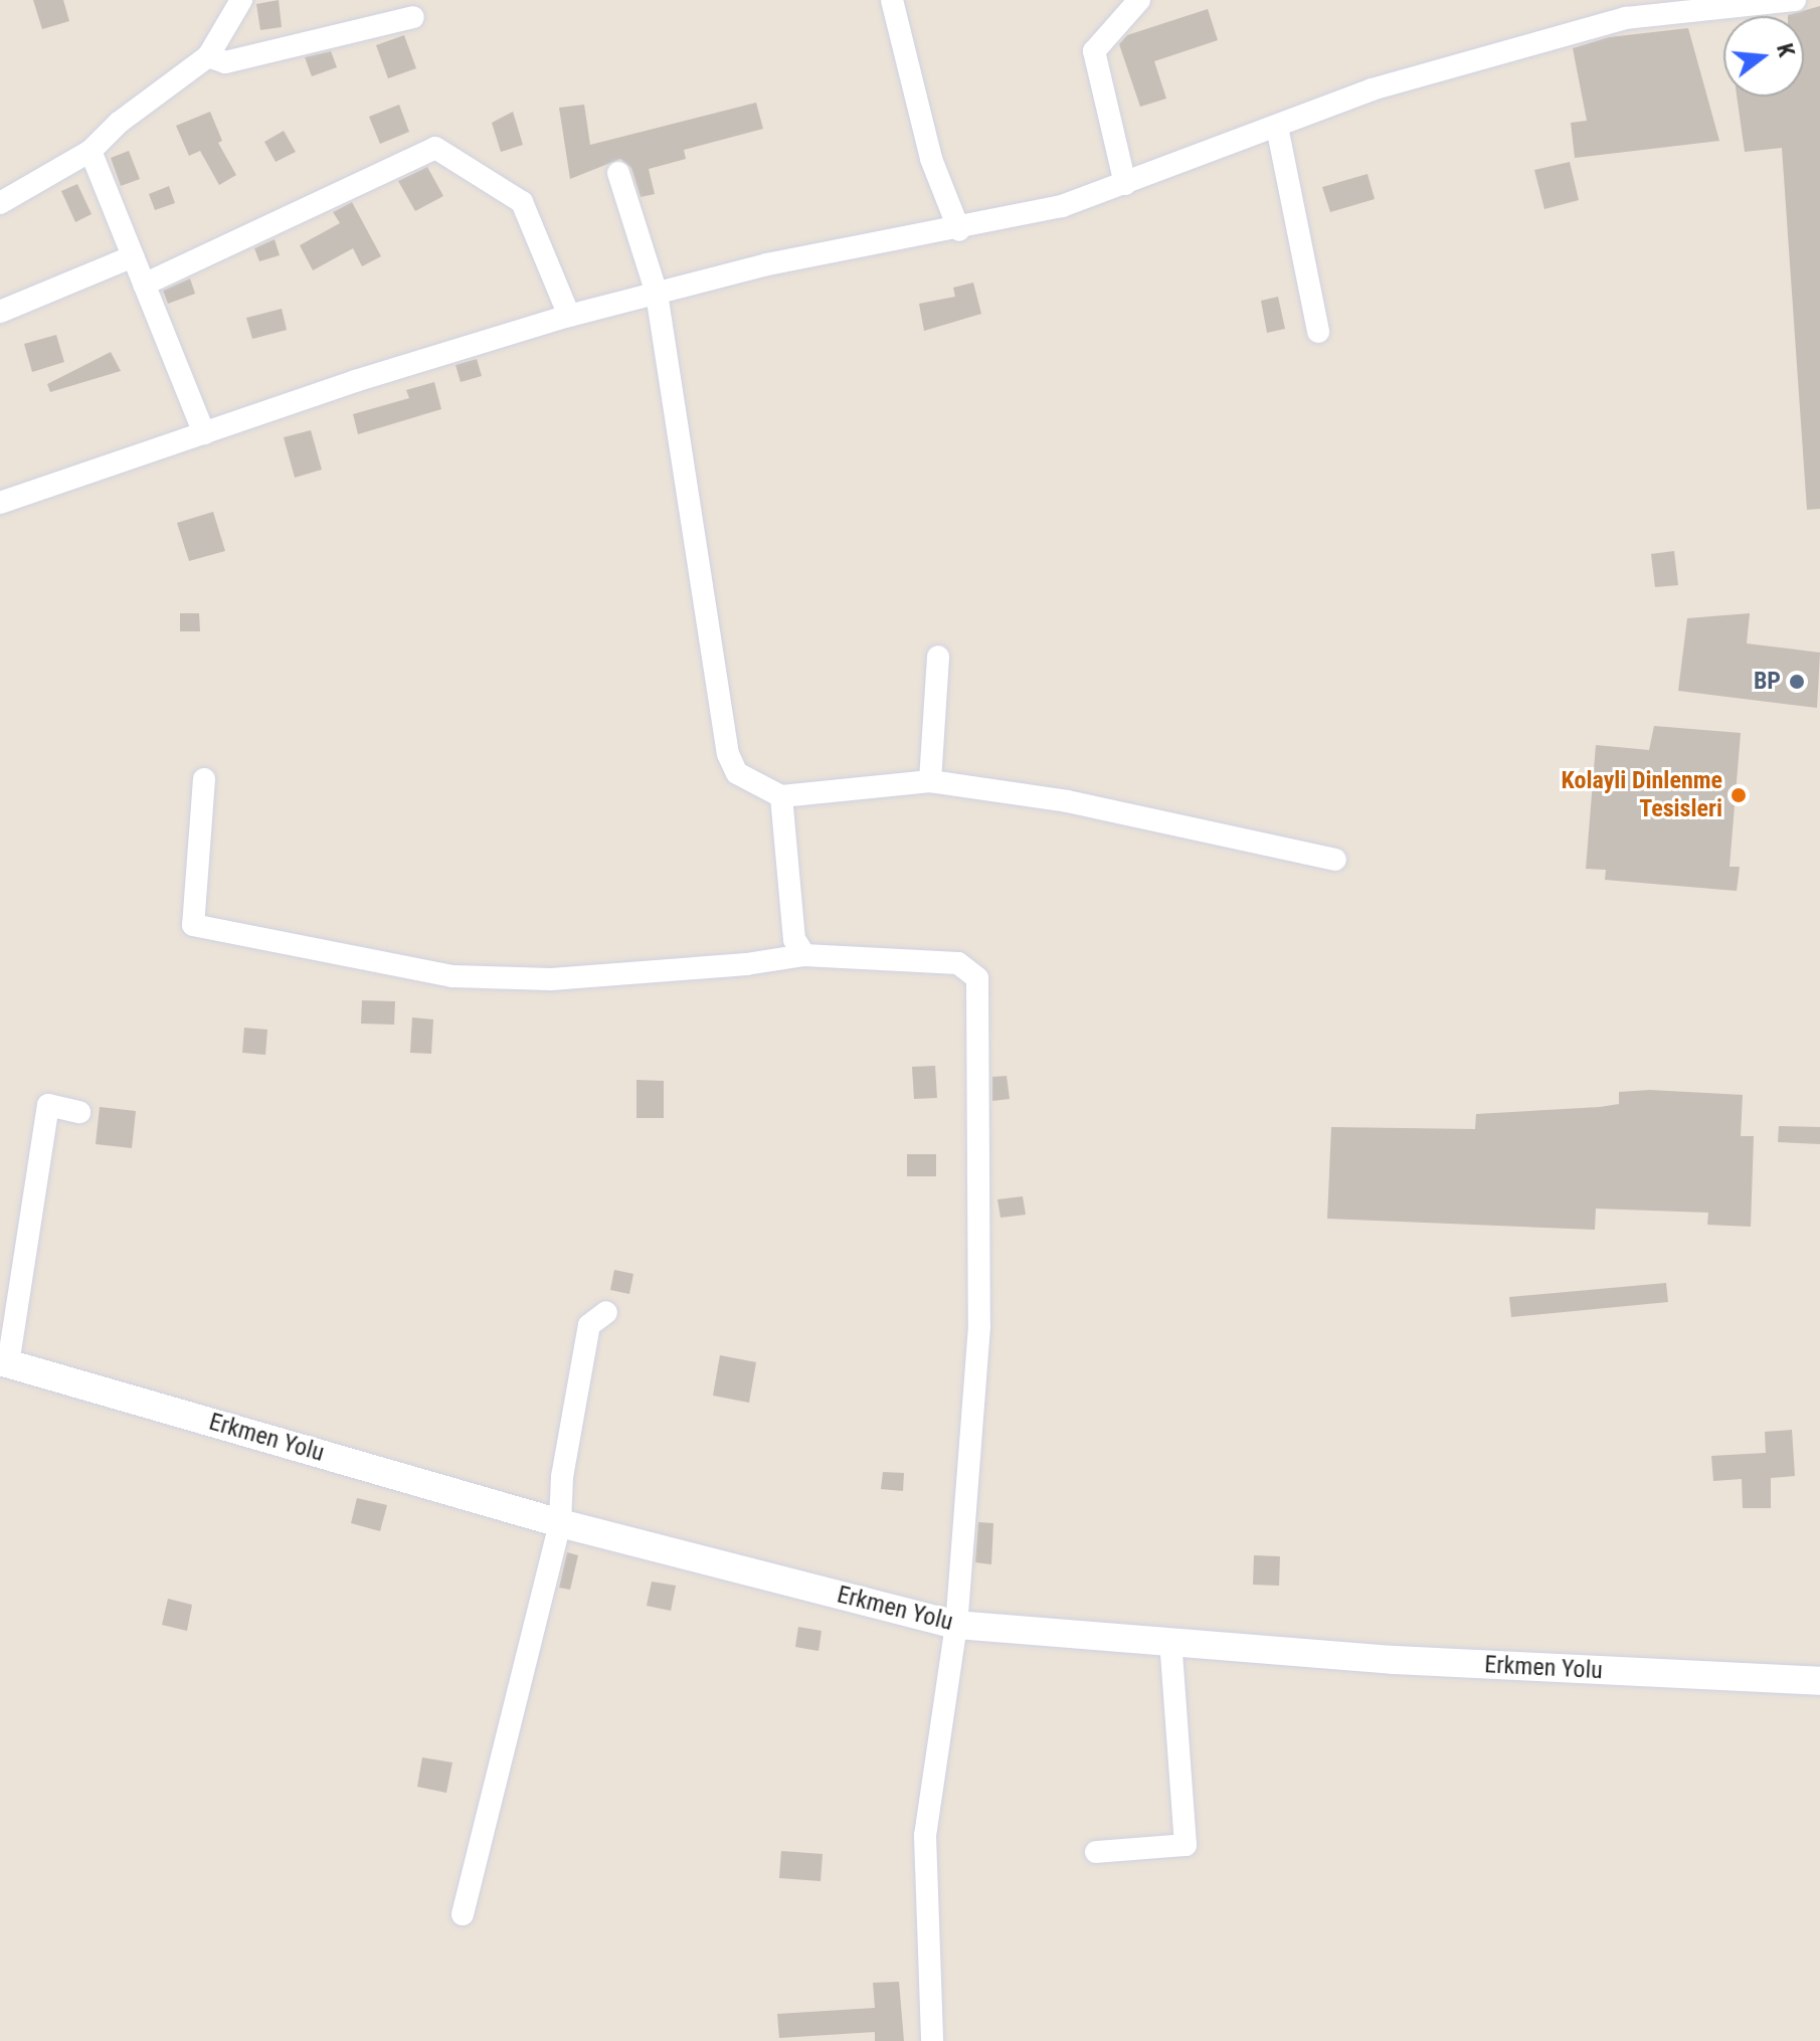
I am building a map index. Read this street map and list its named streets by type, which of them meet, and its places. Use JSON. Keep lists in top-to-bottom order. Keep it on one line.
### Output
{"streets":{"street":["Erkmen Yolu"]},"places":["BP","Kolayli Dinlenme Tesisleri"],"north":"right"}
